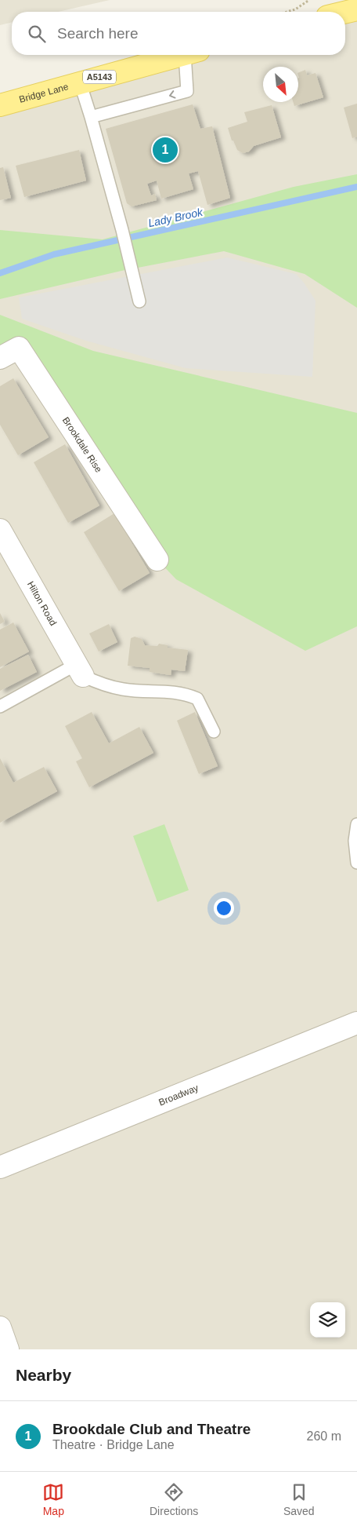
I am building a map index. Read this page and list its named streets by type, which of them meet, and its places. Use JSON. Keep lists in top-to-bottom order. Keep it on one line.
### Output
{"streets":{"main road":["A5143","Bridge Lane"],"street":["Brookdale Rise","Hilton Road","Broadway"]},"water":["Lady Brook"],"north":"bottom right","page":{"search":"Search here","pins":"1","heading":"Nearby","list":[{"mark":"1","name":"Brookdale Club and Theatre","note":"Theatre · Bridge Lane","value":"260 m"}],"nav":["Map","Directions","Saved"]}}
